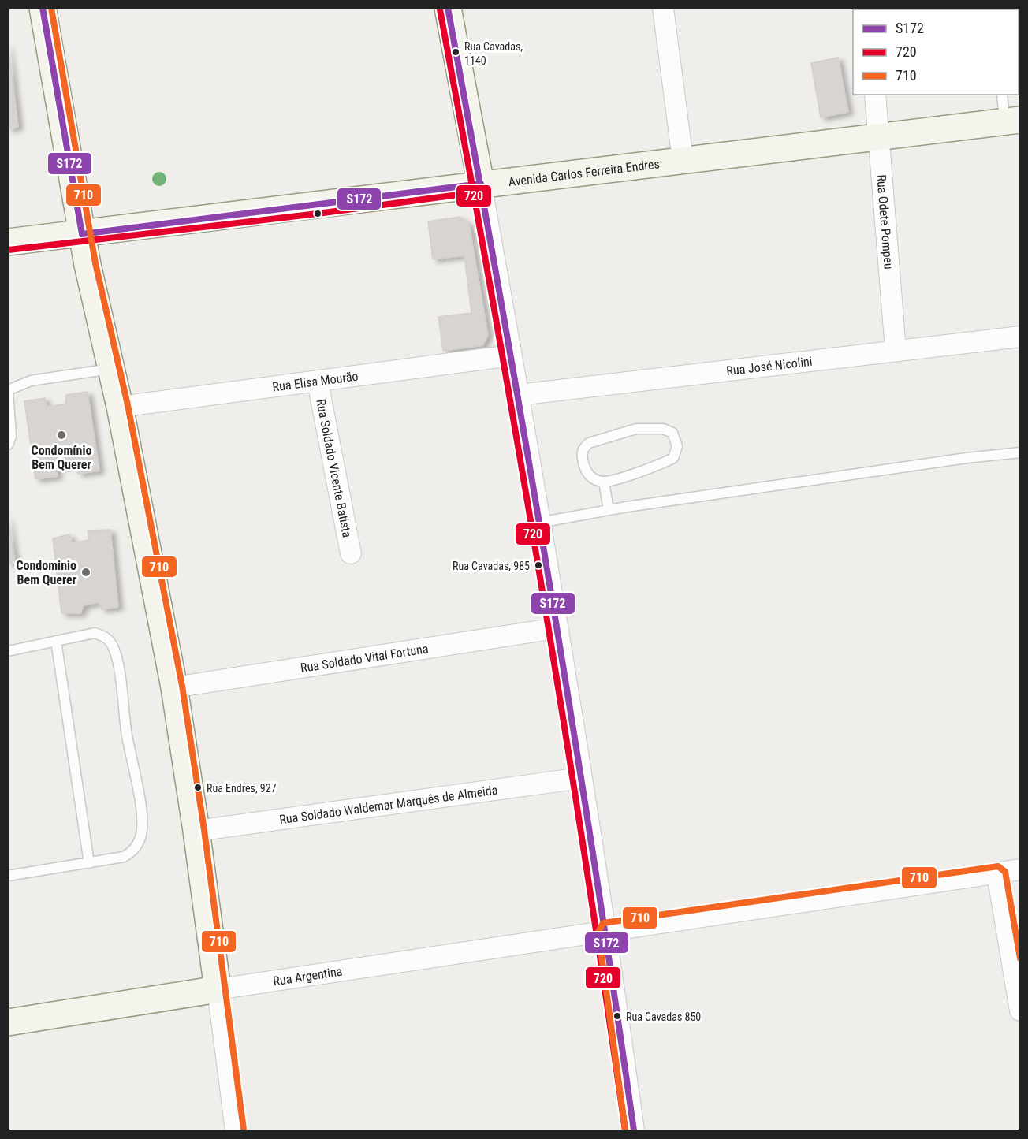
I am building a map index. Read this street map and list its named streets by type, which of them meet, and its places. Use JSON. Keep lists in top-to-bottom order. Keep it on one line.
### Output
{"streets":{"street":["Avenida Carlos Ferreira Endres","Rua Odete Pompeu","Rua José Nicolini","Rua Elisa Mourão","Rua Soldado Vicente Batista","Rua Soldado Vital Fortuna","Rua Soldado Waldemar Marquês de Almeida","Rua Argentina"]},"crossings":[["Avenida Carlos Ferreira Endres","Rua Odete Pompeu"],["Rua Odete Pompeu","Rua José Nicolini"],["Rua Elisa Mourão","Rua Soldado Vicente Batista"]],"places":["Rua Cavadas, 1140","Condomínio Bem Querer","Rua Cavadas, 985","Condominio Bem Querer","Rua Endres, 927","Rua Cavadas 850"],"lines":["transit line S172","transit line 710","transit line 720"],"legend":["S172","720","710"]}
